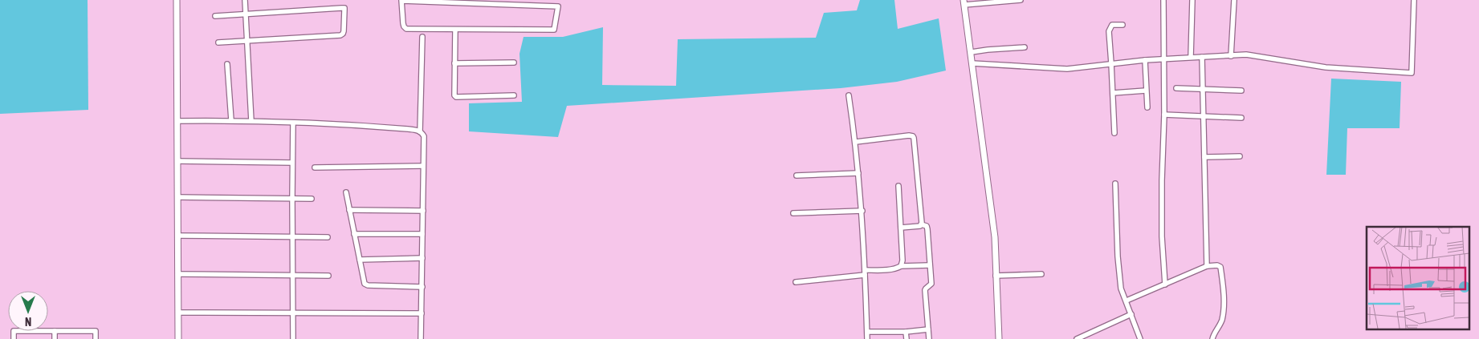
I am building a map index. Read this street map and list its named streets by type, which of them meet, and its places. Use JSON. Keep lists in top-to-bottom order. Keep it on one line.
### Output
{"north":"bottom"}
